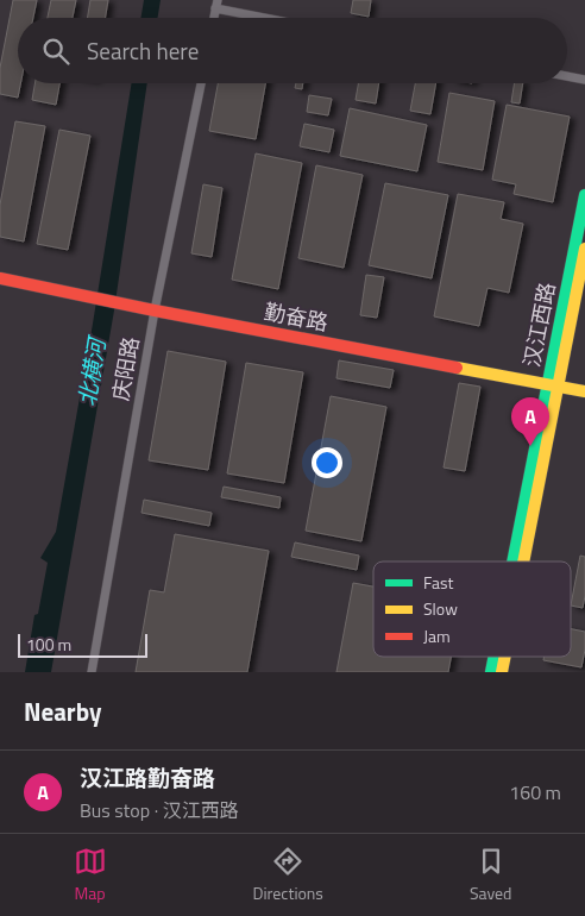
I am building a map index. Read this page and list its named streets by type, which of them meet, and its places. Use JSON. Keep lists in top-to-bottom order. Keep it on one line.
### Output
{"streets":{"main road":["勤奋路","汉江西路"],"street":["庆阳路"]},"crossings":[["勤奋路","汉江西路"],["勤奋路","庆阳路"]],"water":["北横河"],"legend":["Fast","Slow","Jam"],"scale_bar":"100 m","page":{"search":"Search here","pins":"A","scale":"100 m","heading":"Nearby","list":[{"mark":"A","name":"汉江路勤奋路","note":"Bus stop · 汉江西路","value":"160 m"}],"nav":["Map","Directions","Saved"]}}
